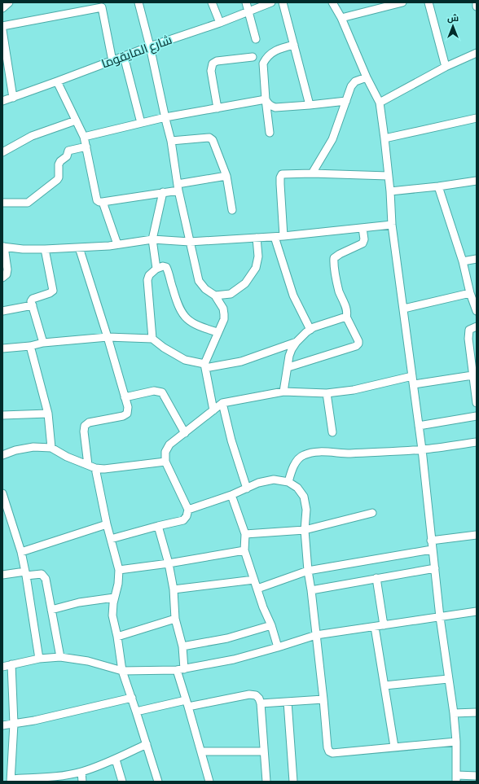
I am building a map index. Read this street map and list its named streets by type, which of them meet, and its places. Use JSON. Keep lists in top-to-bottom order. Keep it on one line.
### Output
{"streets":{"street":["شارع المايقوما"]},"north":"top"}
